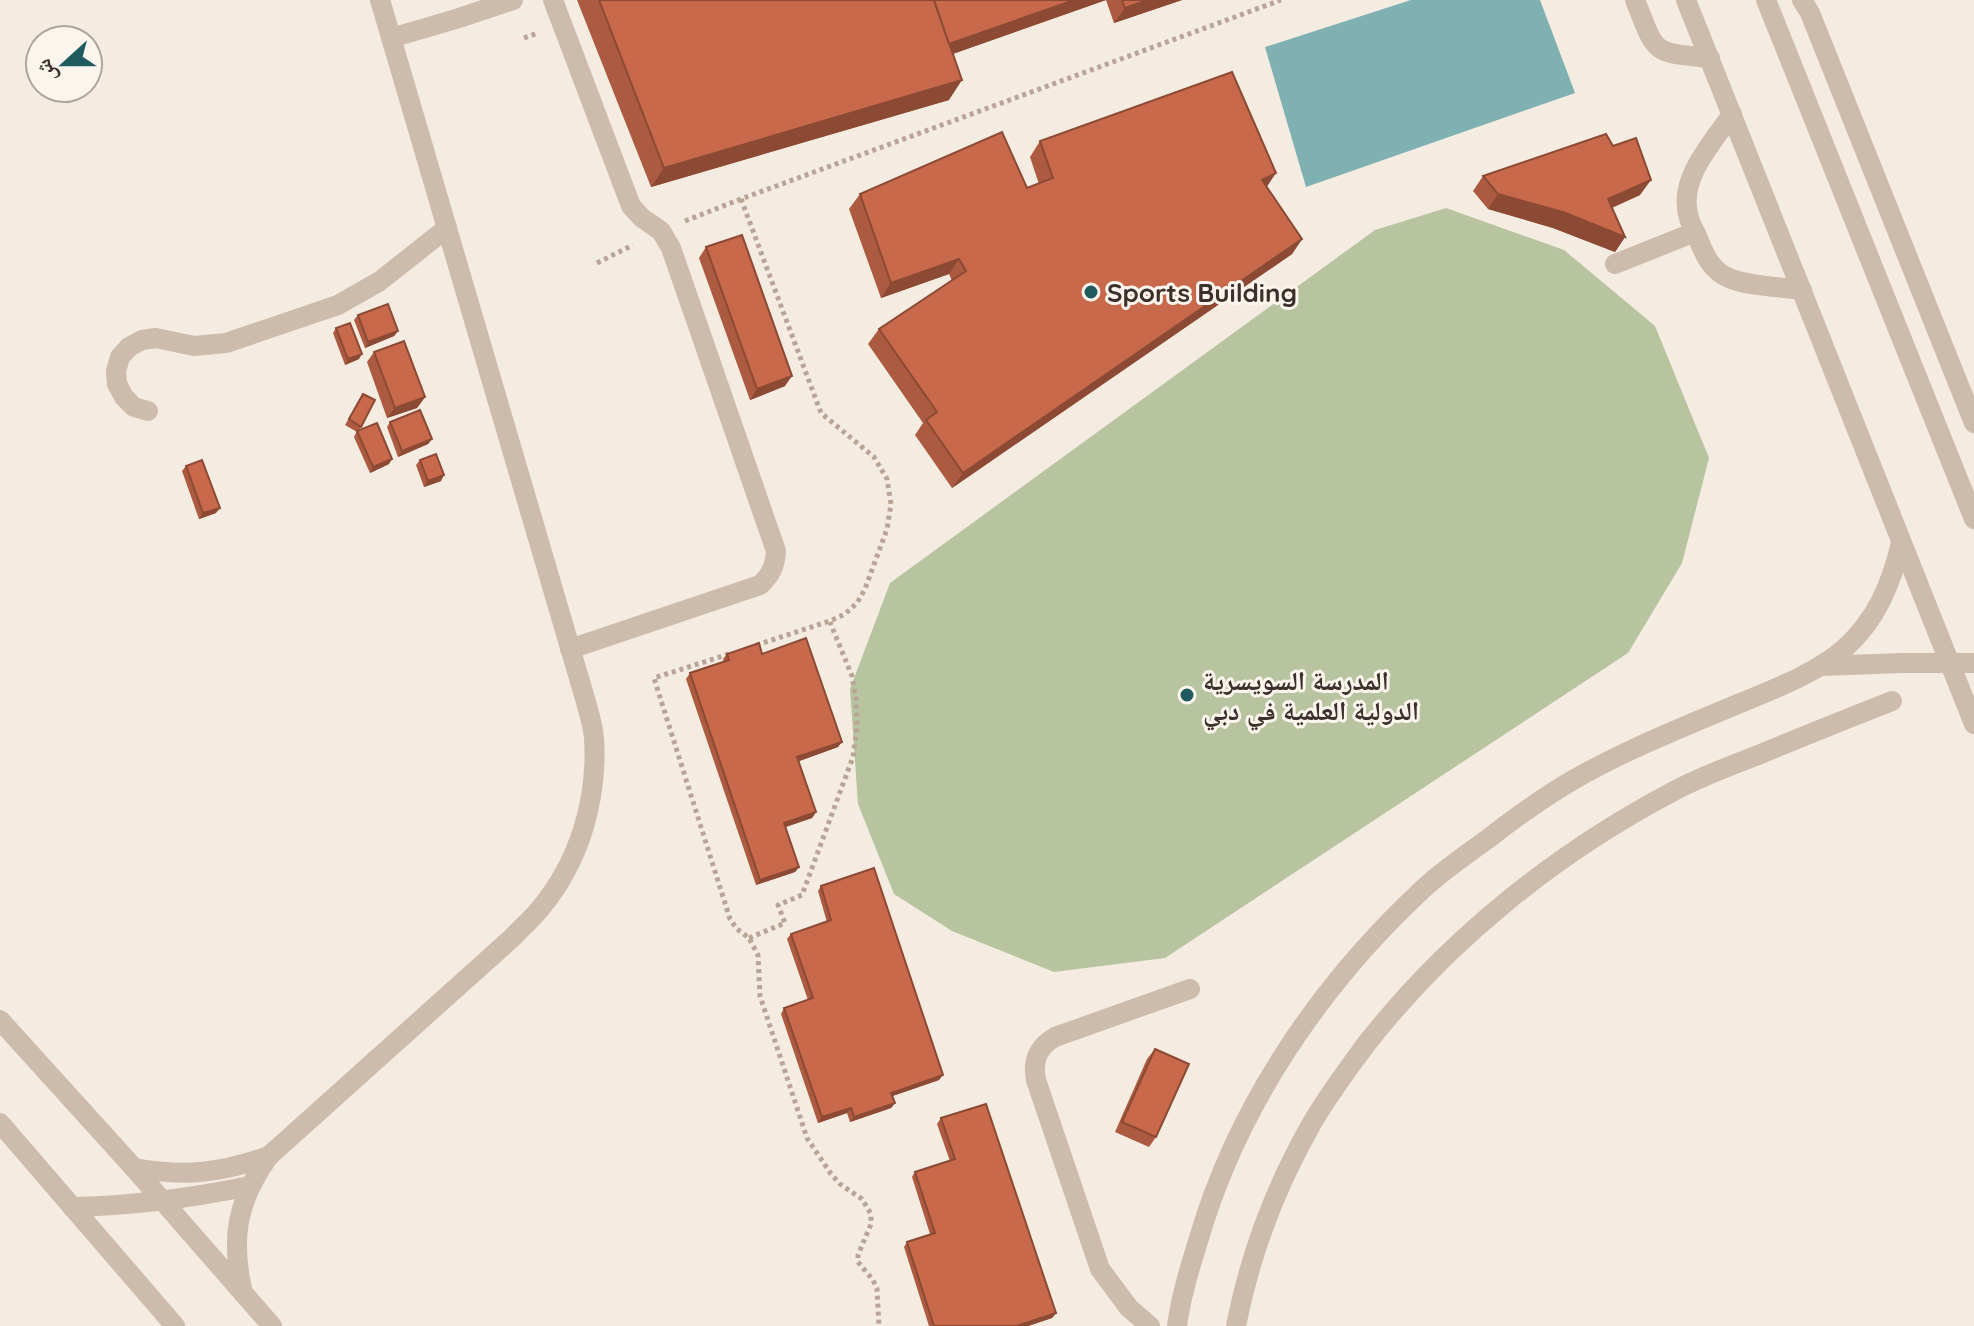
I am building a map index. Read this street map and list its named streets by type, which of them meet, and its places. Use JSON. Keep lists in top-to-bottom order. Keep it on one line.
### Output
{"places":["Sports Building","المدرسة السويسرية الدولية العلمية في دبي"],"north":"left"}
